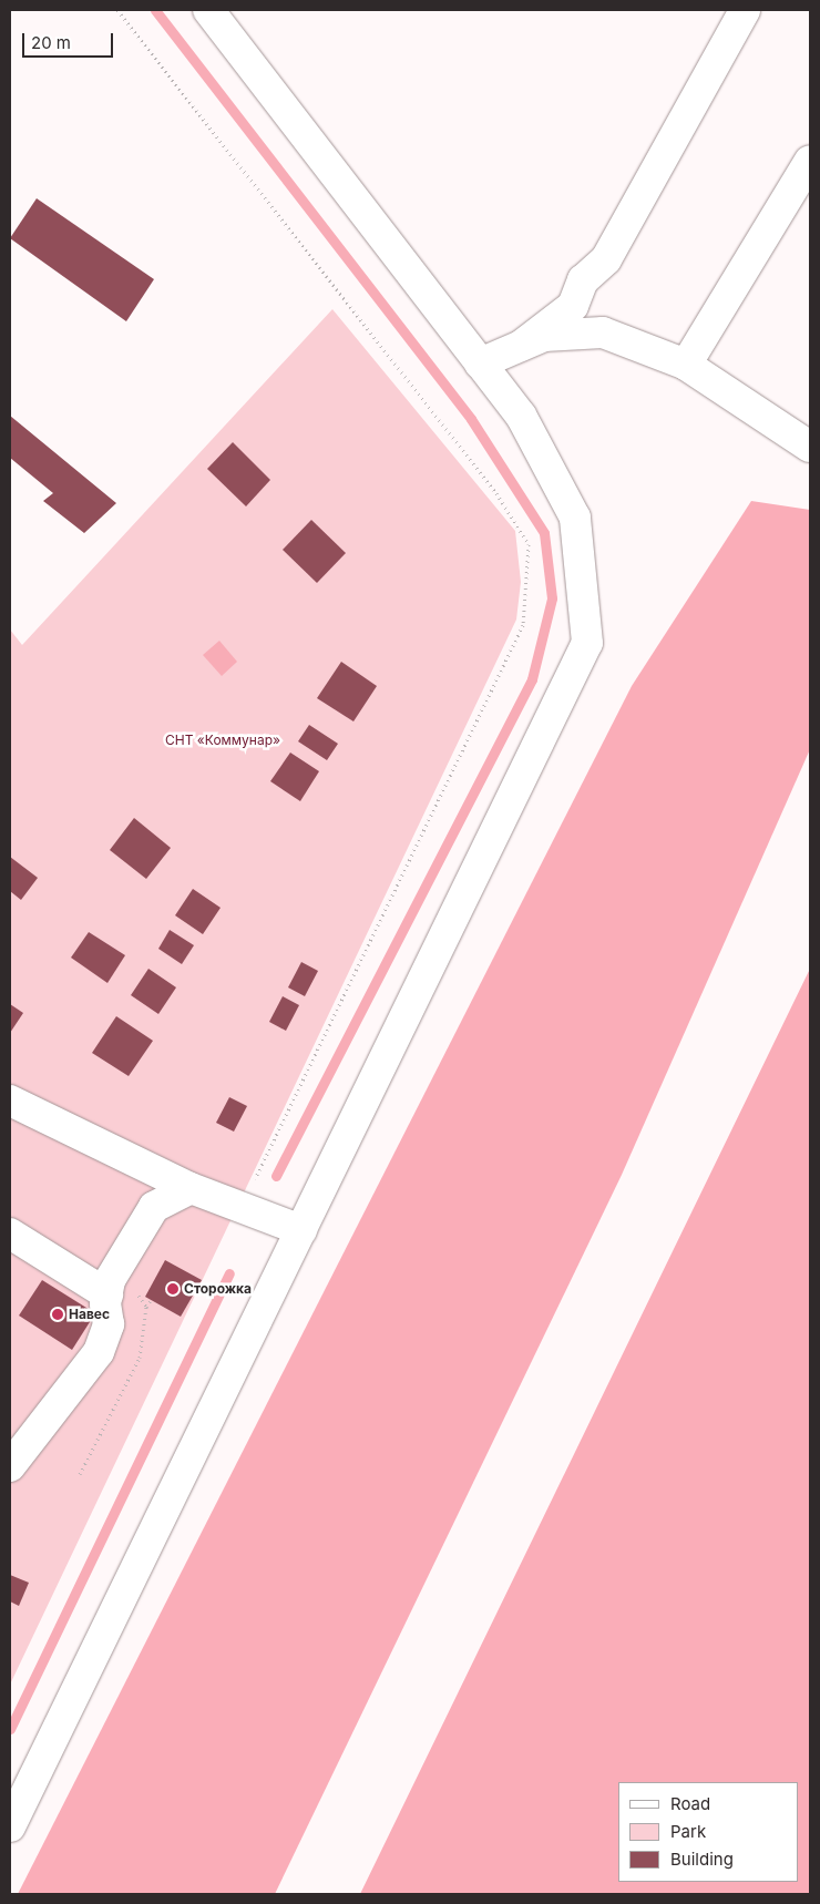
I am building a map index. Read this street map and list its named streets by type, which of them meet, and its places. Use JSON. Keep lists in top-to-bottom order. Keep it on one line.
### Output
{"parks":["СНТ «Коммунар»"],"places":["Сторожка","Навес"],"legend":["Road","Park","Building"],"scale_bar":"20 m"}
